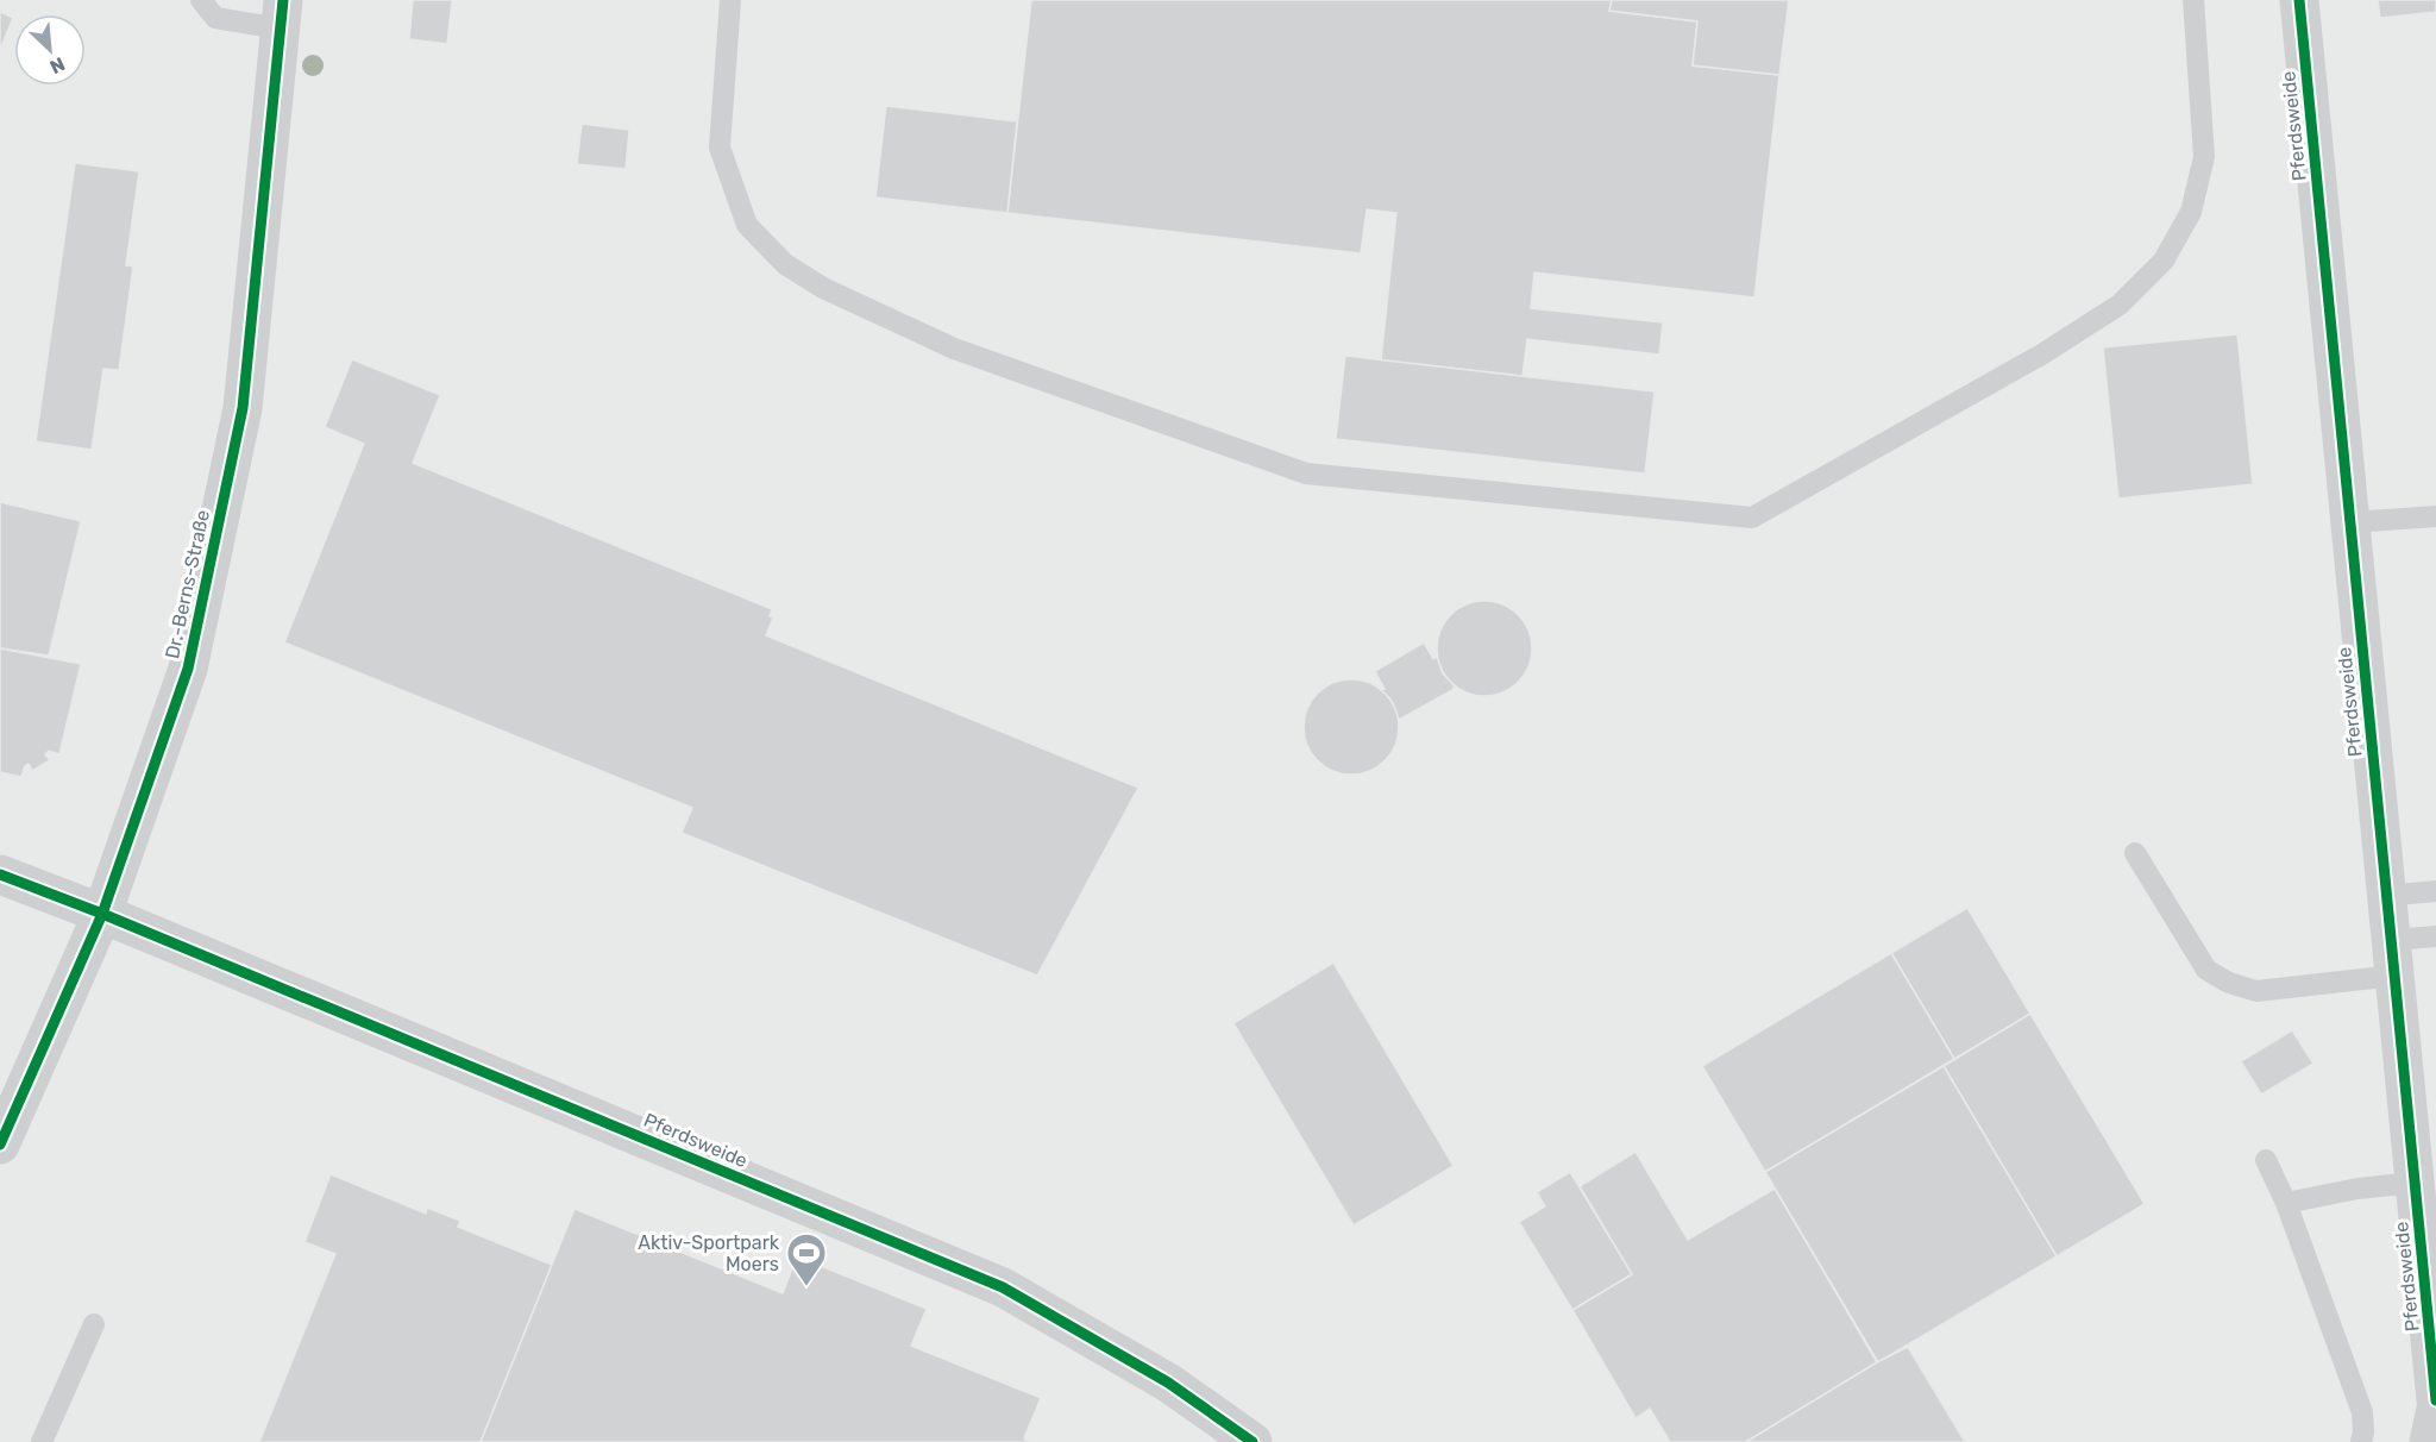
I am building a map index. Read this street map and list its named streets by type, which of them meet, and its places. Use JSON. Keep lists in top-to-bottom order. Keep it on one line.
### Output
{"streets":{"street":["Pferdsweide","Dr.-Berns-Straße"]},"crossings":[["Pferdsweide","Dr.-Berns-Straße"]],"places":{"sports":["Aktiv-Sportpark Moers"]},"north":"bottom right"}
